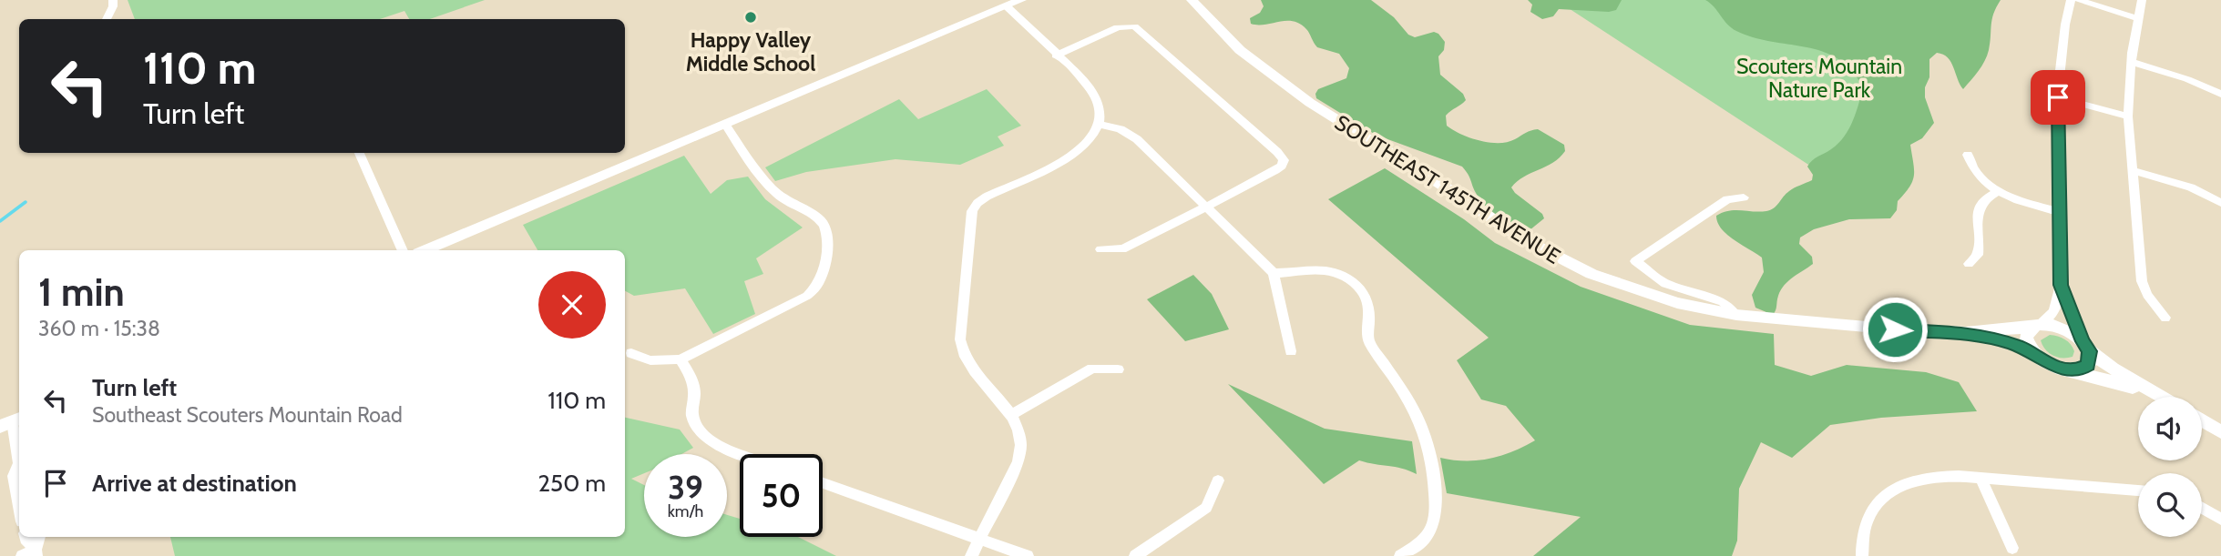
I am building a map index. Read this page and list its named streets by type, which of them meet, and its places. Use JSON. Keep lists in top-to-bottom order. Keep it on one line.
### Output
{"streets":{"main road":["SOUTHEAST 145TH AVENUE"]},"parks":["Scouters Mountain Nature Park"],"places":["Happy Valley Middle School"],"page":{"turn":["110 m","Turn left"],"heading":["1 min","360 m · 15:38"],"list":[{"name":"Turn left","note":"Southeast Scouters Mountain Road","value":"110 m"},{"name":"Arrive at destination","value":"250 m"}],"speed":"39 km/h","limit":"50"}}
